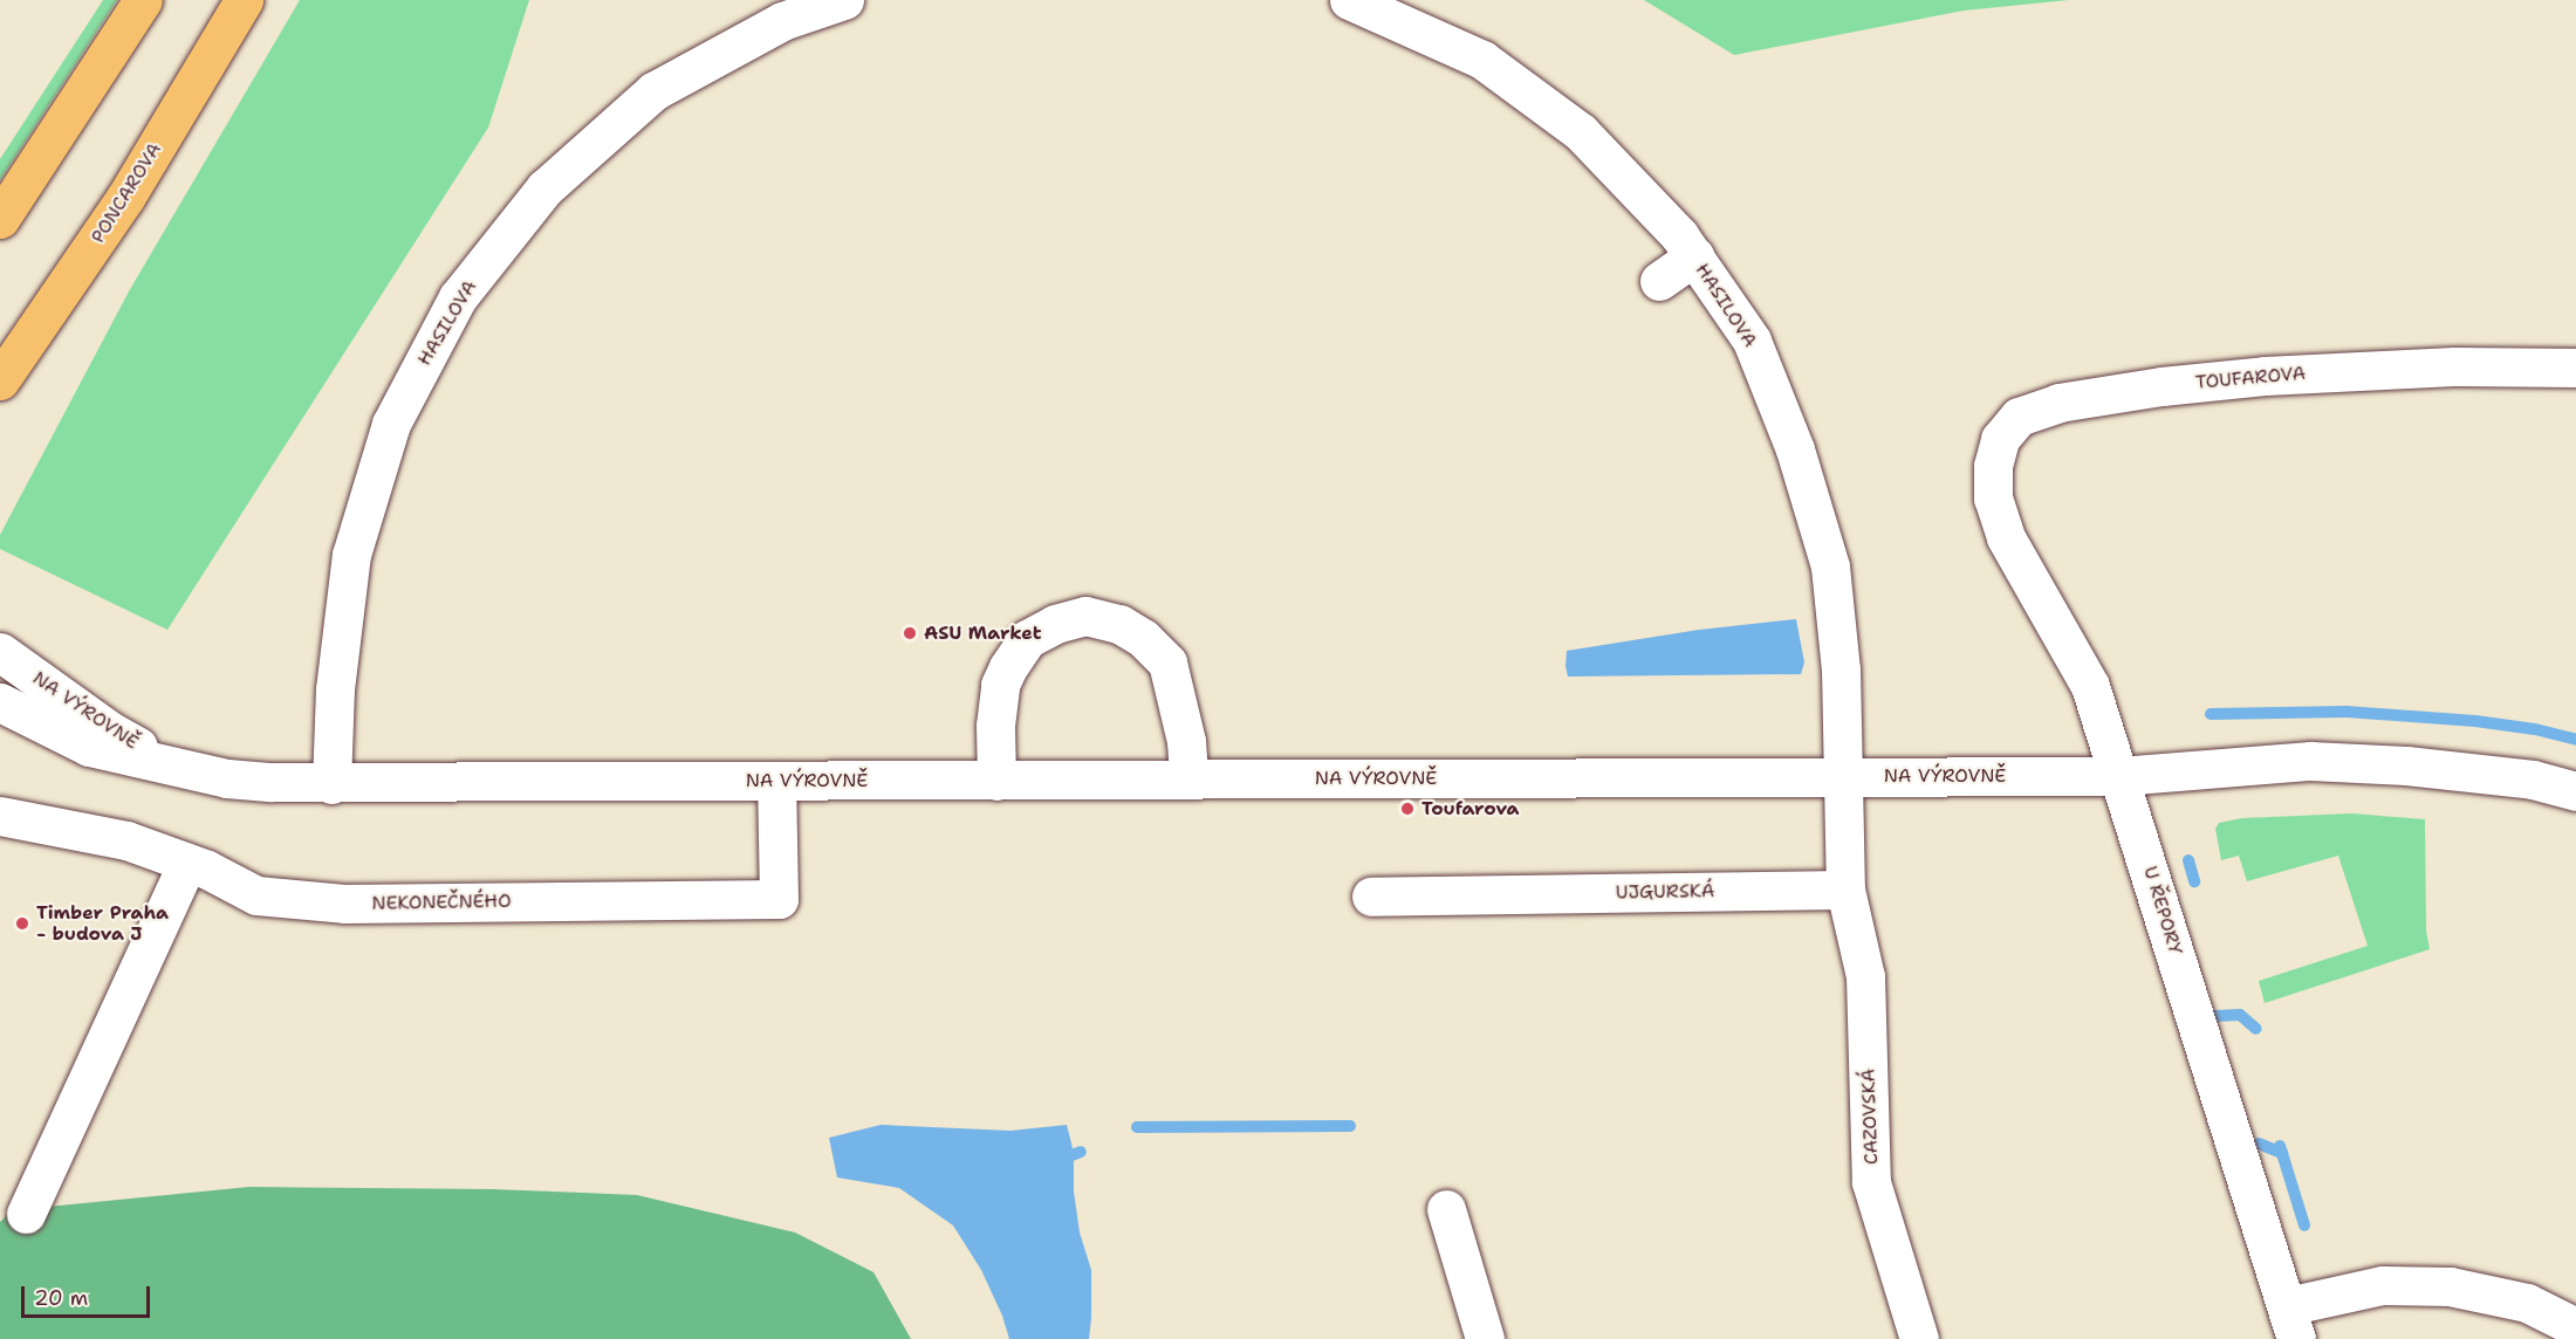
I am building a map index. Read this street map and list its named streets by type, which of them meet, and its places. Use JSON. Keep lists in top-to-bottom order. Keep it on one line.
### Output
{"streets":{"main road":["PONCAROVA"],"street":["HASILOVA","TOUFAROVA","NA VÝROVNĚ","UJGURSKÁ","NEKONEČNÉHO","U ŘEPORY","CAZOVSKÁ"]},"crossings":[["HASILOVA","NA VÝROVNĚ"],["TOUFAROVA","U ŘEPORY"],["NA VÝROVNĚ","NEKONEČNÉHO"],["NA VÝROVNĚ","U ŘEPORY"],["UJGURSKÁ","CAZOVSKÁ"]],"places":["ASU Market","Toufarova","Timber Praha - budova J"],"scale_bar":"20 m"}
